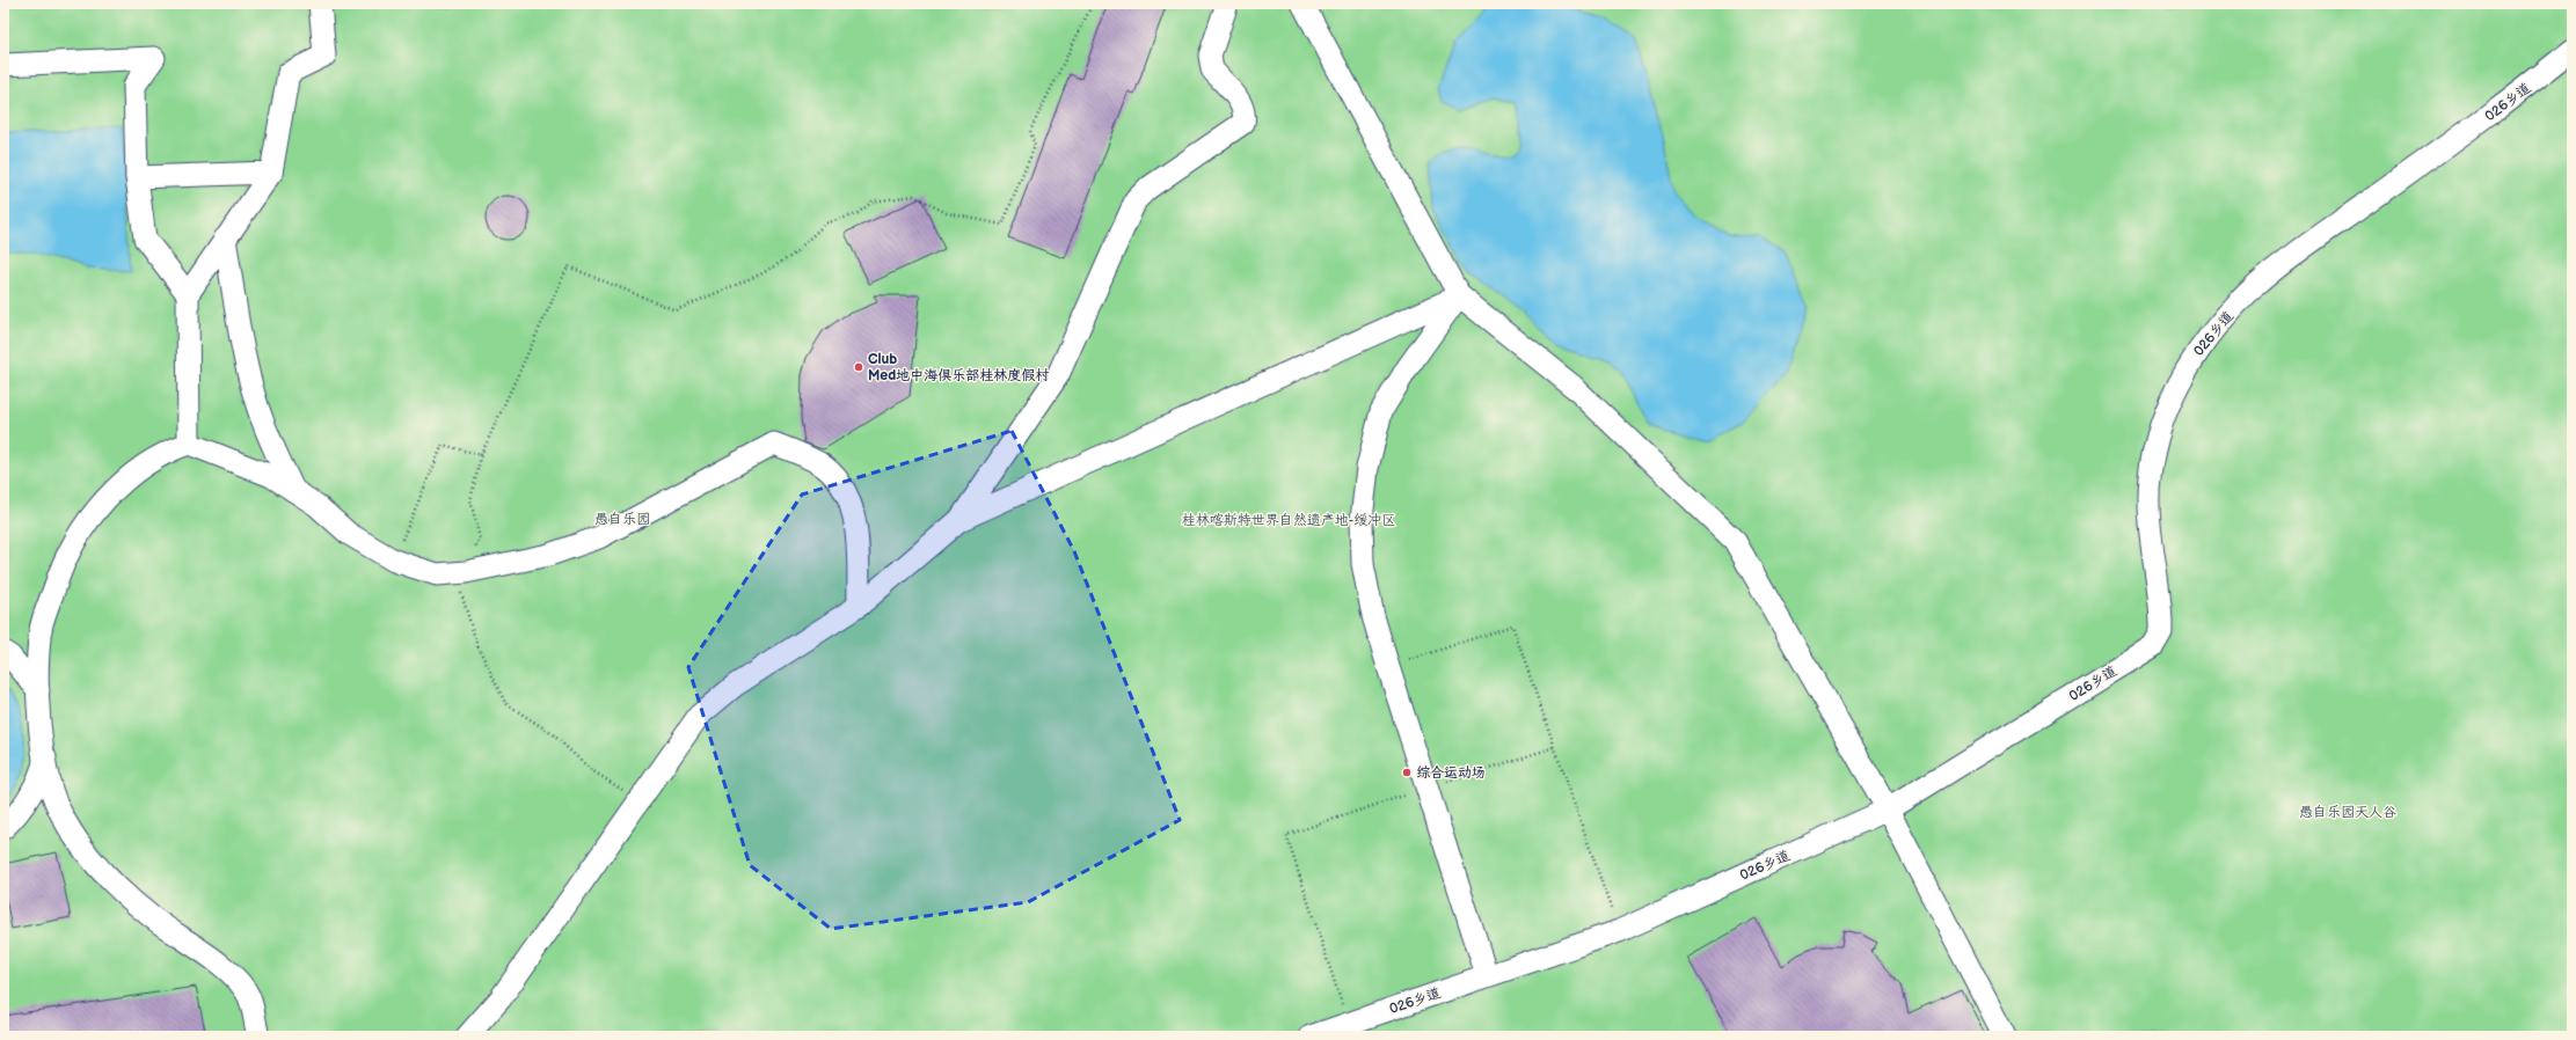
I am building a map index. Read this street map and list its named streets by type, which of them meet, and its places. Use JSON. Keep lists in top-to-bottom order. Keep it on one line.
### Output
{"streets":{"street":["026乡道"]},"parks":["愚自乐园","桂林喀斯特世界自然遗产地-缓冲区","愚自乐园天人谷"],"places":["Club Med地中海俱乐部桂林度假村","综合运动场"]}
